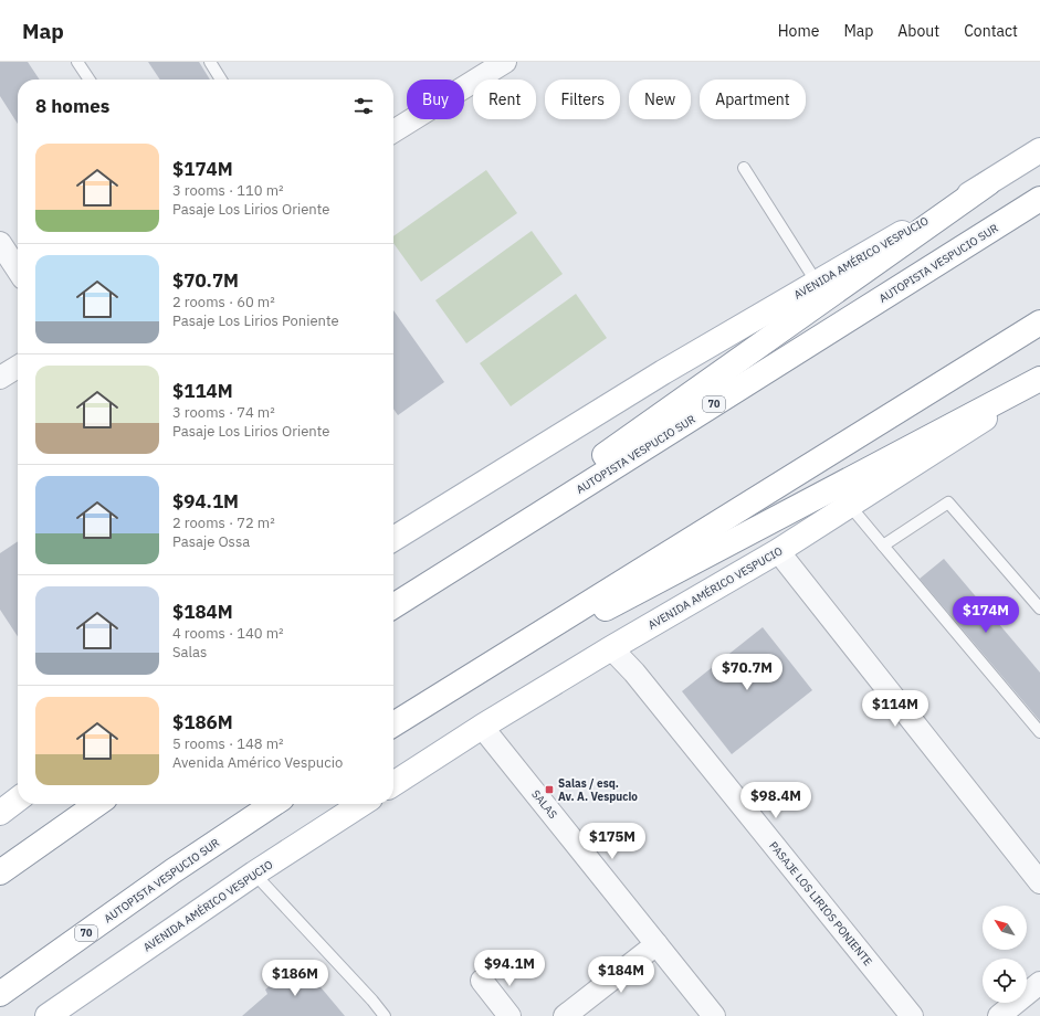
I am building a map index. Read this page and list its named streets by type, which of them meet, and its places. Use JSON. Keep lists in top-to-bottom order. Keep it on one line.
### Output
{"streets":{"main road":["AVENIDA AMÉRICO VESPUCIO","AUTOPISTA VESPUCIO SUR","70"],"street":["SALAS","PASAJE LOS LIRIOS PONIENTE"]},"crossings":[["AVENIDA AMÉRICO VESPUCIO","SALAS"],["AVENIDA AMÉRICO VESPUCIO","PASAJE LOS LIRIOS PONIENTE"]],"places":{"transit":["Salas / esq. Av. A. Vespucio"]},"north":"top left","page":{"header":"Map","nav":["Home","Map","About","Contact"],"chip":["Buy","Rent","Filters","New","Apartment"],"heading":"8 homes","list":[{"name":"$174M","note":"3 rooms · 110 m² · Pasaje Los Lirios Oriente"},{"name":"$70.7M","note":"2 rooms · 60 m² · Pasaje Los Lirios Poniente"},{"name":"$114M","note":"3 rooms · 74 m² · Pasaje Los Lirios Oriente"},{"name":"$94.1M","note":"2 rooms · 72 m² · Pasaje Ossa"},{"name":"$184M","note":"4 rooms · 140 m² · Salas"},{"name":"$186M","note":"5 rooms · 148 m² · Avenida Américo Vespucio"}],"price":["$174M","$70.7M","$114M","$98.4M","$175M","$94.1M","$184M","$186M"]}}
